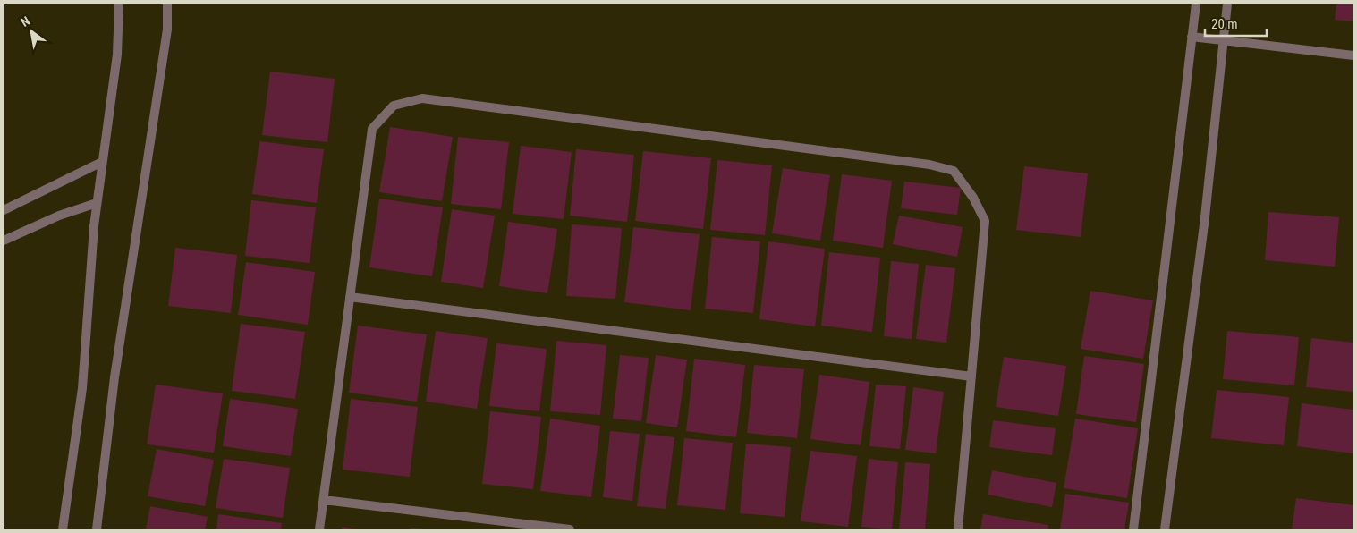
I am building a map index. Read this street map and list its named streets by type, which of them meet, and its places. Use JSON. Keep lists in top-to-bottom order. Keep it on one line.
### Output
{"scale_bar":"20 m","north":"top left"}
